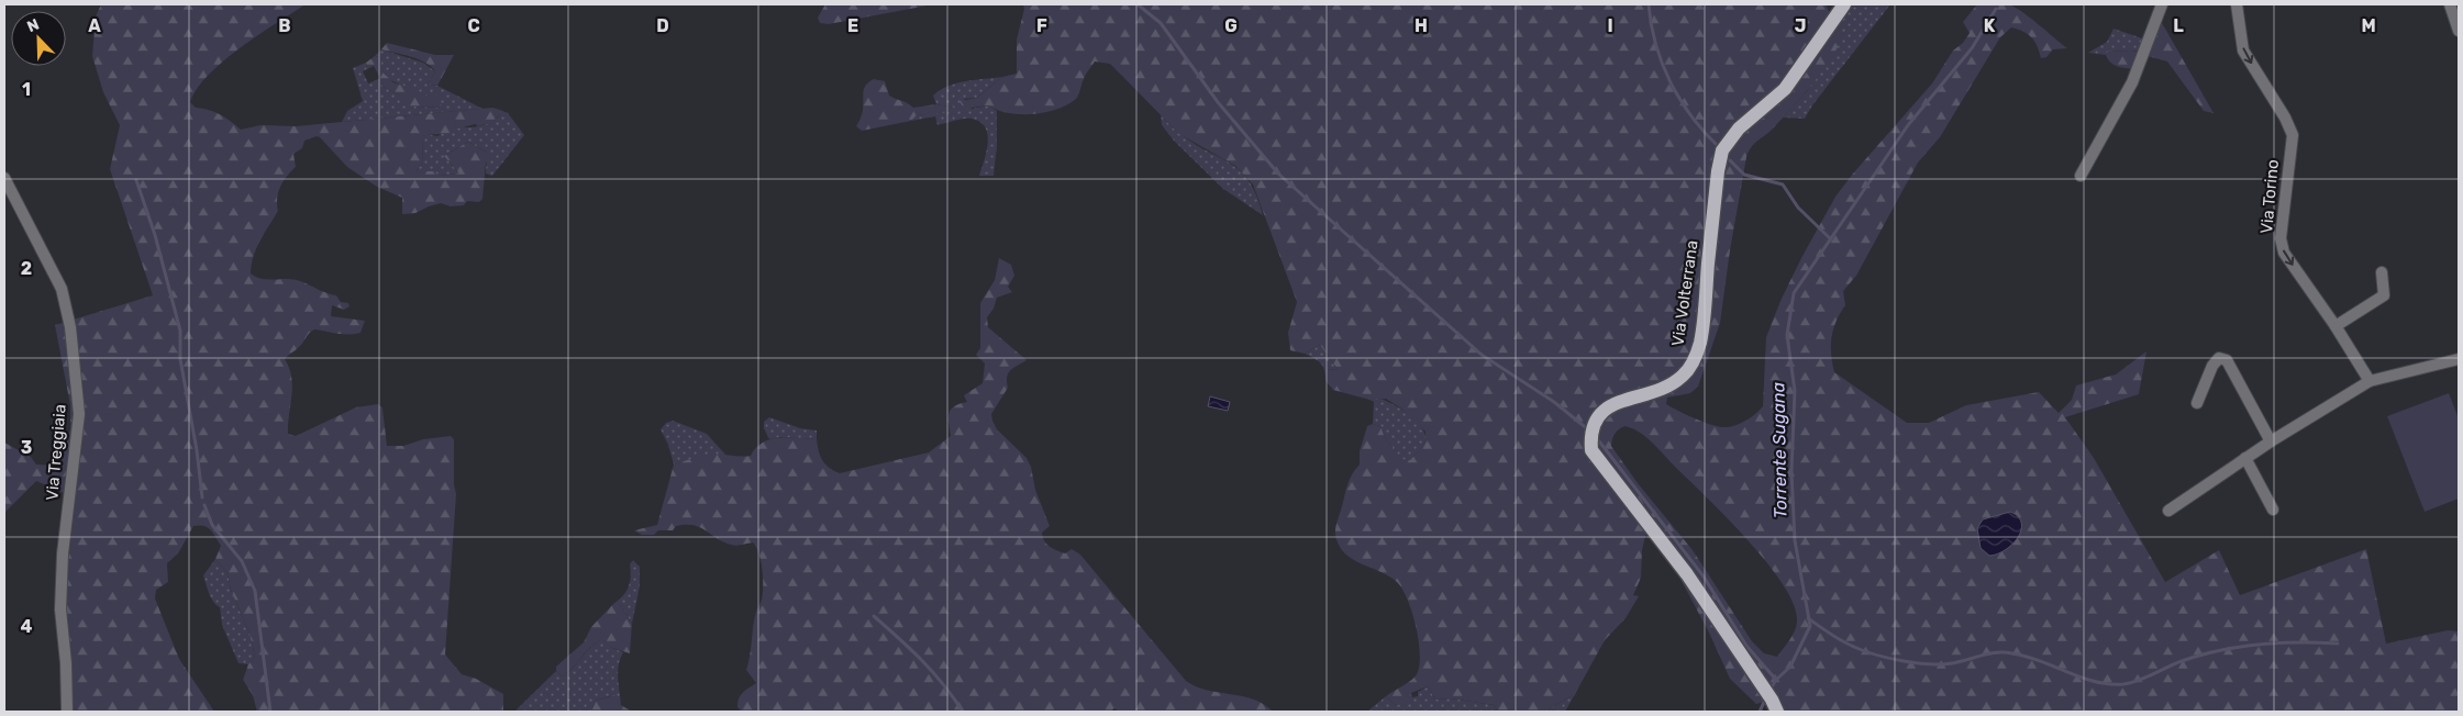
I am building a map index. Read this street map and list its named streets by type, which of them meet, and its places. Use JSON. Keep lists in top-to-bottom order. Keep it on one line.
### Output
{"streets":{"main road":["Via Volterrana"],"street":["Via Torino","Via Treggiaia"]},"one_way":["Via Torino"],"water":["Torrente Sugana"],"north":"top left","grid":{"columns":["A","B","C","D","E","F","G","H","I","J","K","L","M"],"rows":["1","2","3","4"]}}
